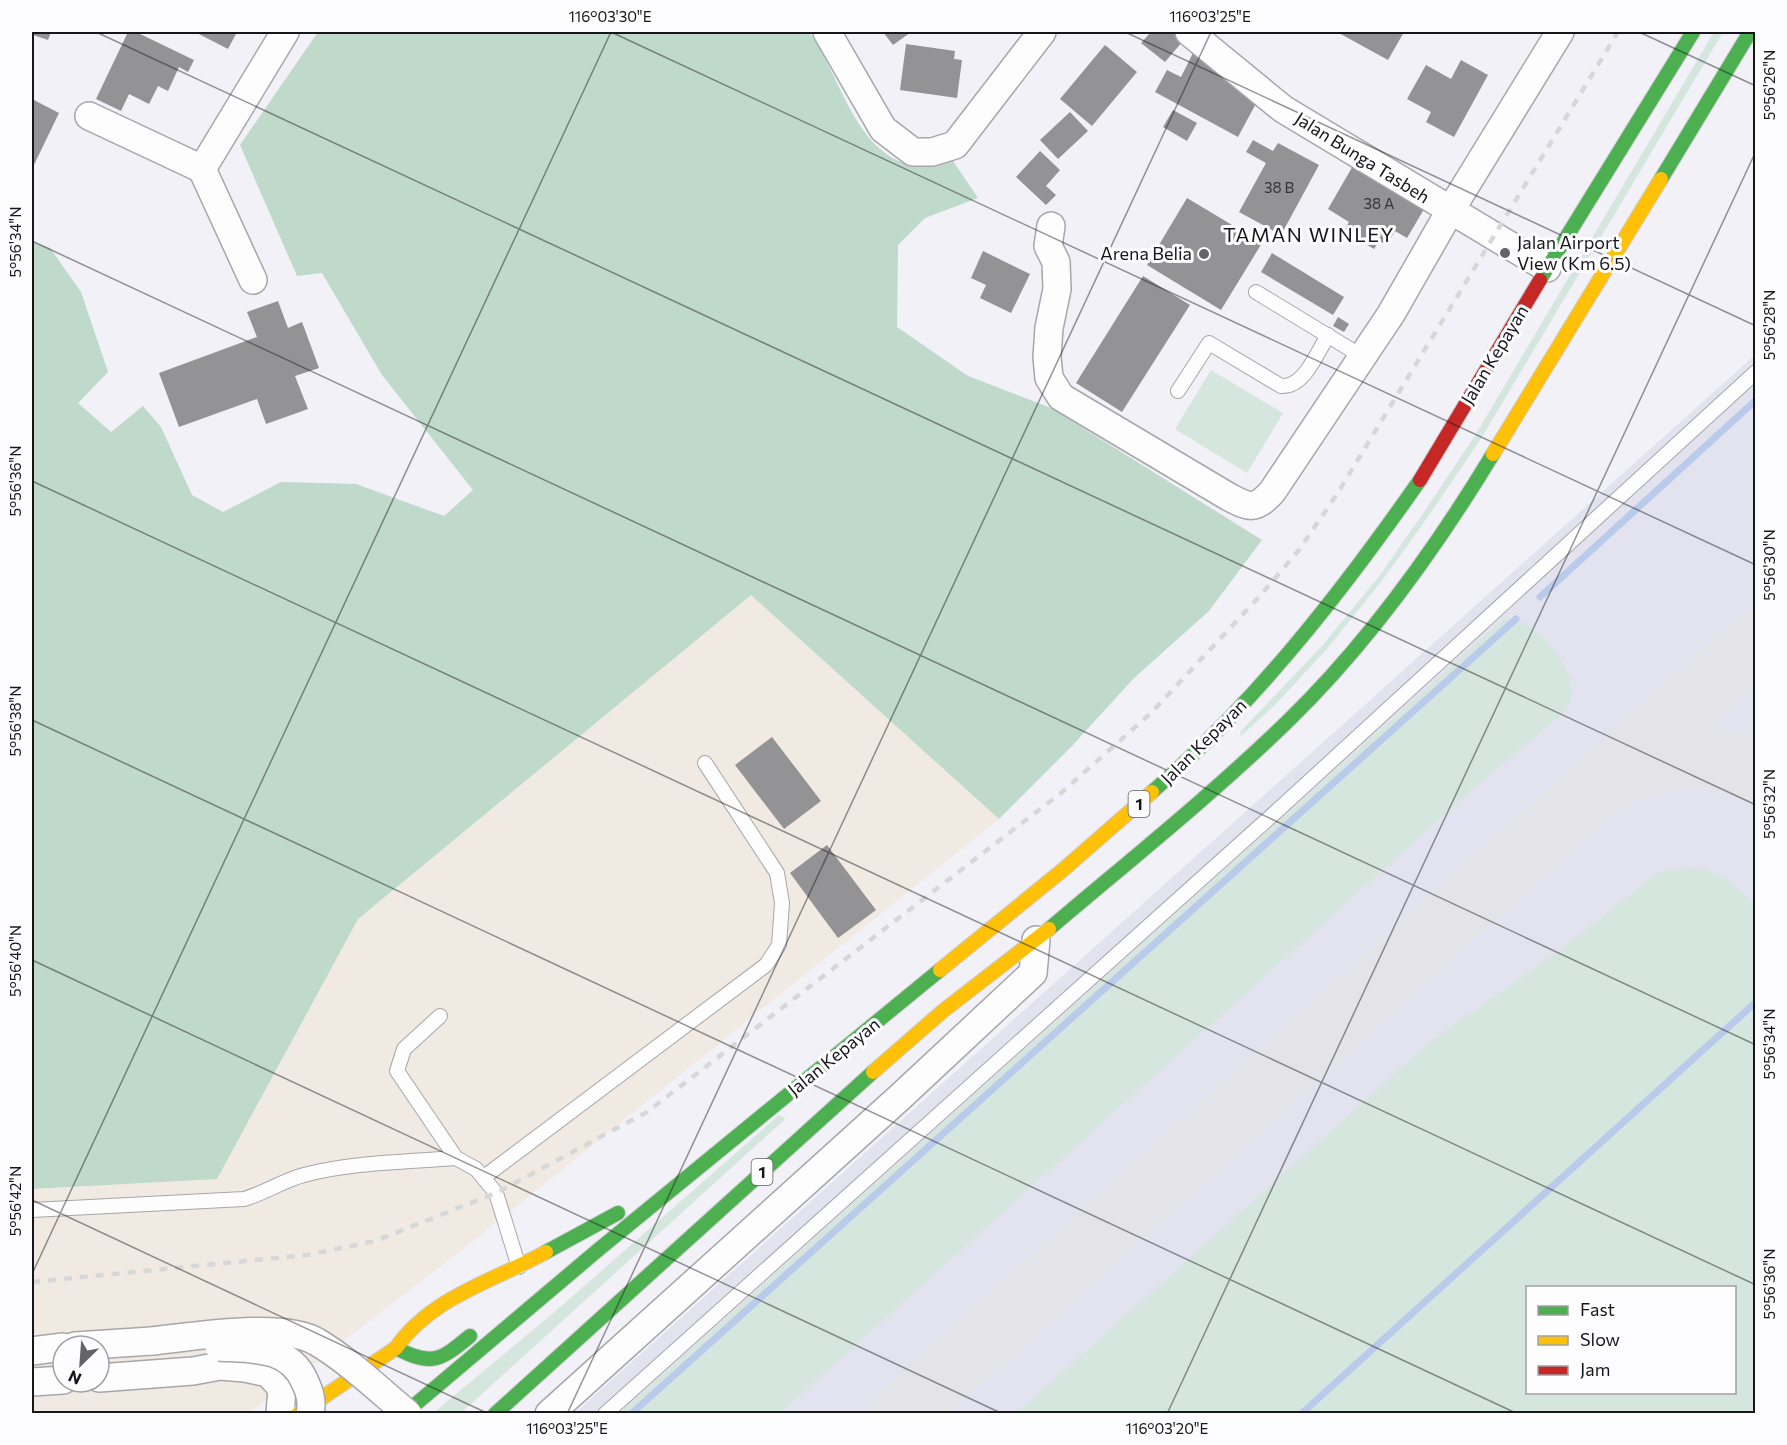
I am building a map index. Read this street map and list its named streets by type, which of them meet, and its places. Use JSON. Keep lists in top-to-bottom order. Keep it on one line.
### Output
{"streets":{"highway":["Jalan Kepayan","1"],"street":["Jalan Bunga Tasbeh"]},"crossings":[["Jalan Bunga Tasbeh","Jalan Kepayan"]],"districts":["TAMAN WINLEY"],"places":["Jalan Airport View (Km 6.5)","Arena Belia"],"house_numbers":["38 B","38 A"],"legend":["Fast","Slow","Jam"],"north":"bottom left","coordinates":["116°03'30\"E","116°03'25\"E","5°56'26\"N","5°56'34\"N","5°56'28\"N","5°56'36\"N","5°56'30\"N","5°56'38\"N","5°56'32\"N","5°56'40\"N","5°56'42\"N","116°03'20\"E"]}
